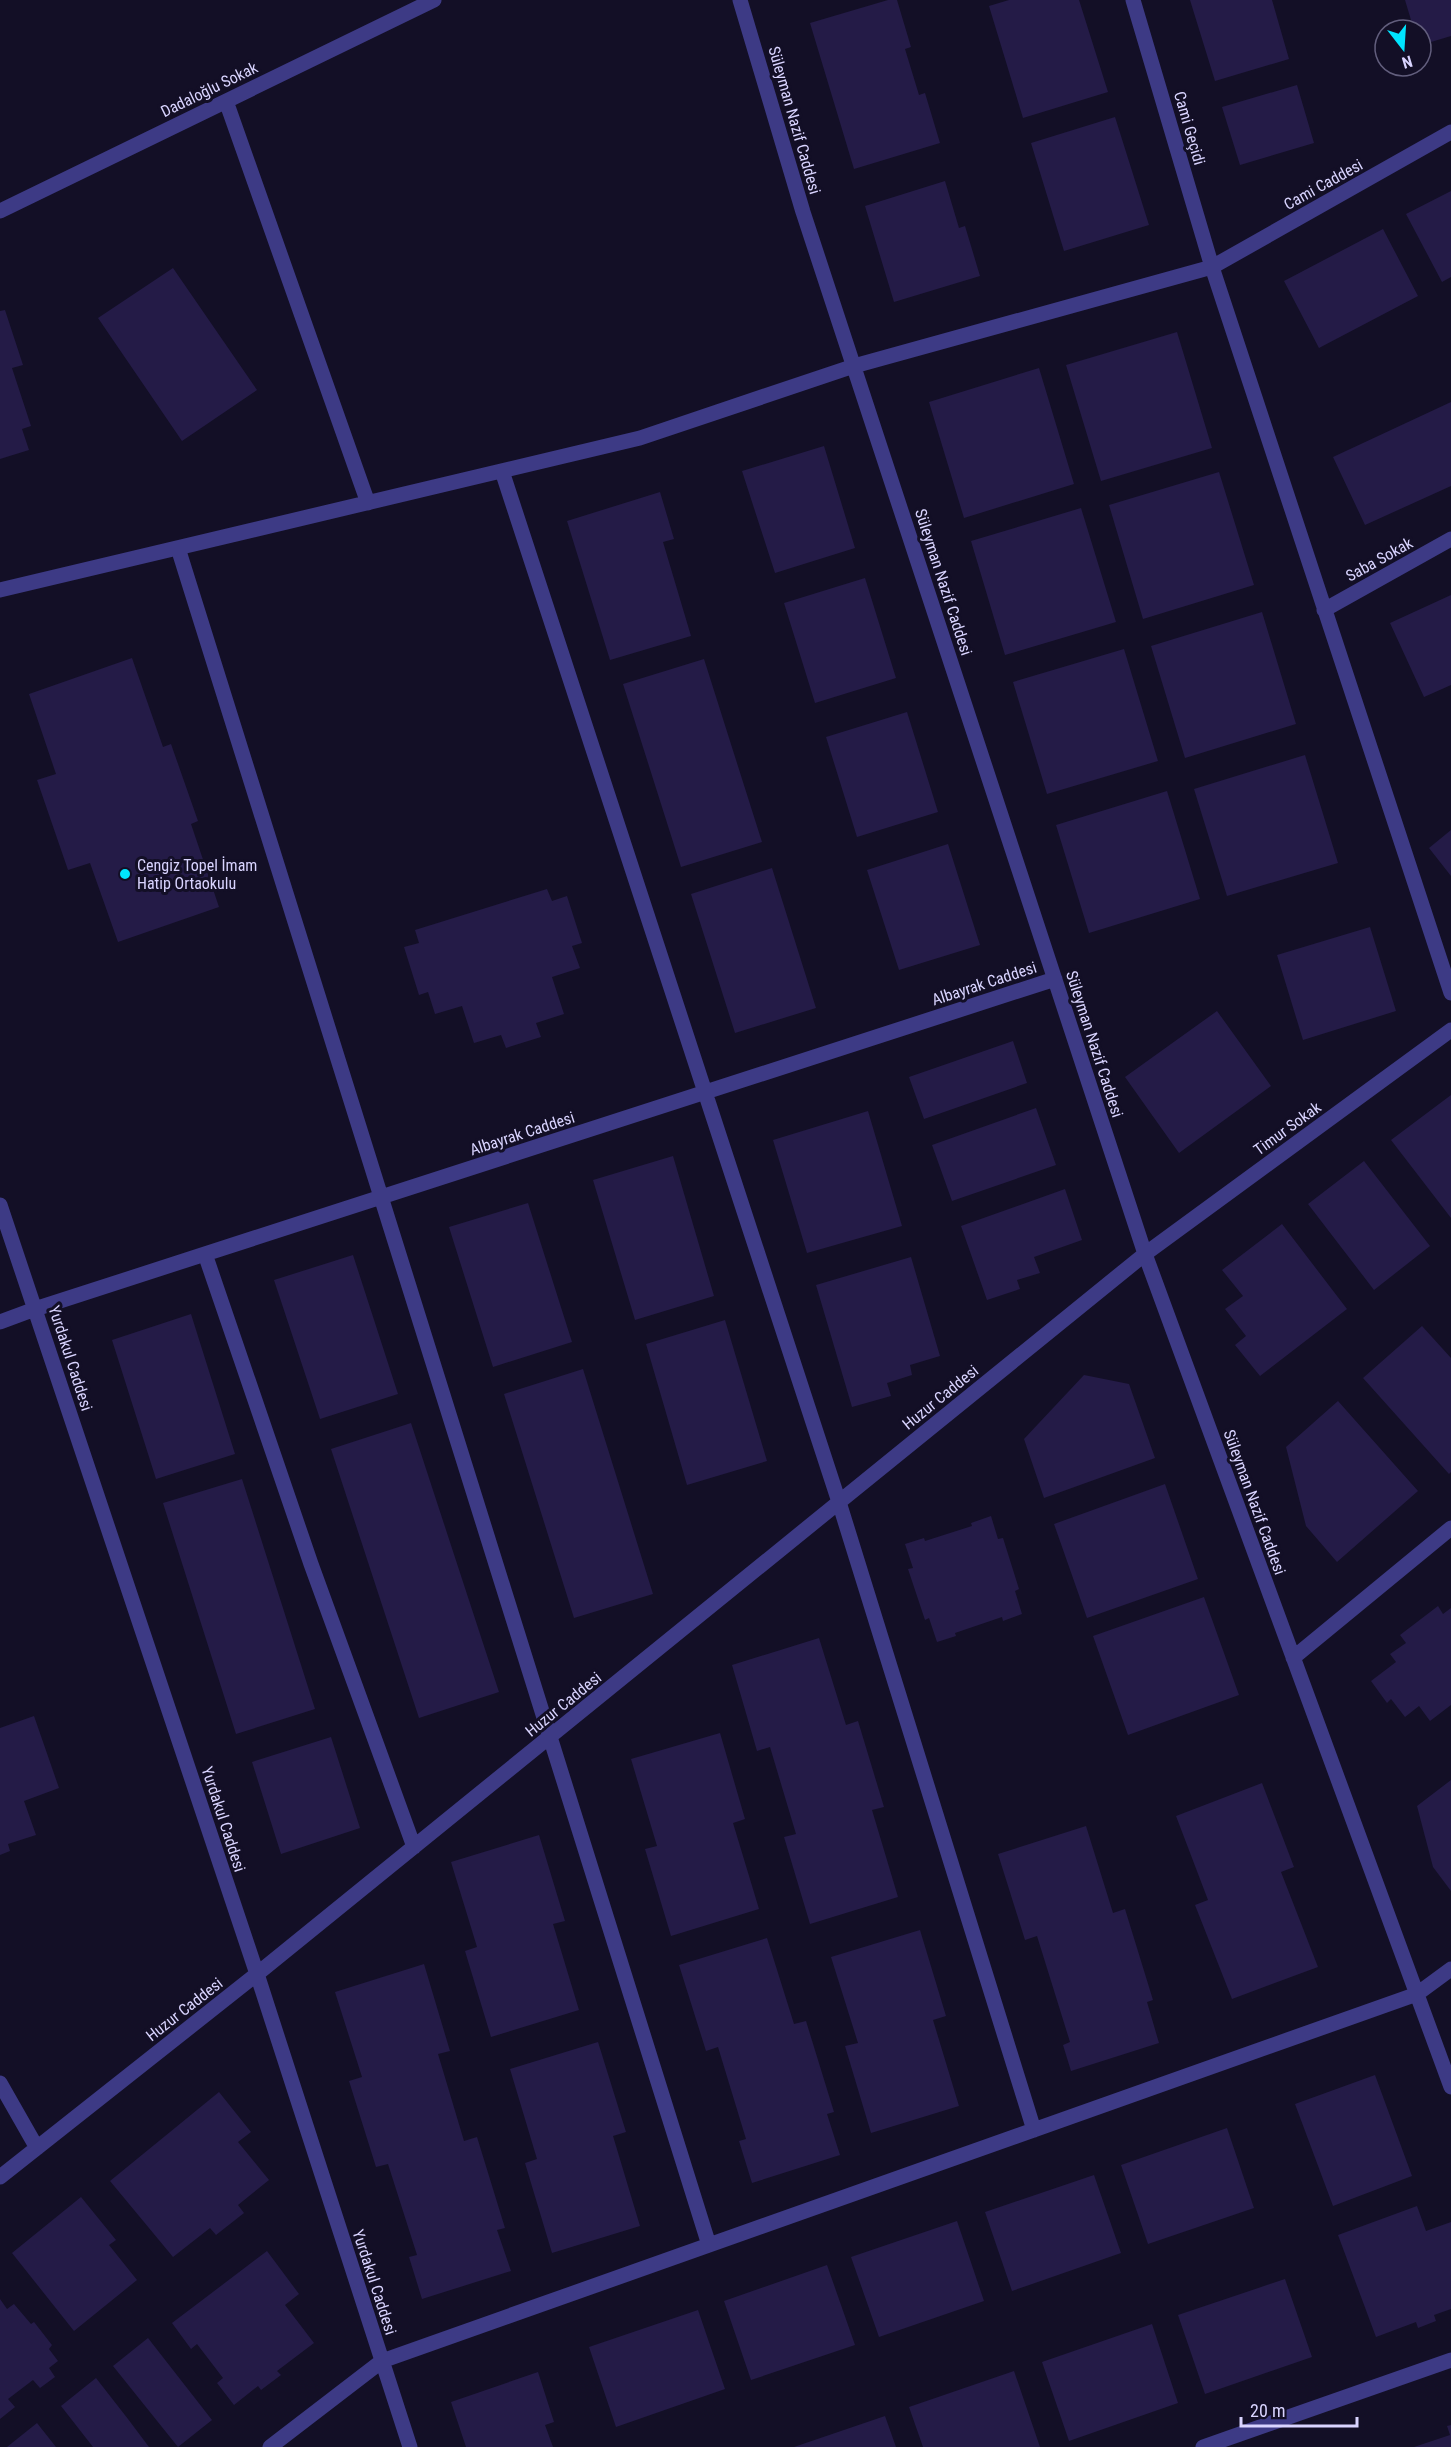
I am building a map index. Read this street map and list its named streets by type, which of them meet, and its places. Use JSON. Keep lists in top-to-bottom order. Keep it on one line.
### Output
{"streets":{"street":["Dadaloğlu Sokak","Süleyman Nazif Caddesi","Cami Geçidi","Cami Caddesi","Saba Sokak","Albayrak Caddesi","Timur Sokak","Yurdakul Caddesi","Huzur Caddesi"]},"crossings":[["Süleyman Nazif Caddesi","Cami Caddesi"],["Süleyman Nazif Caddesi","Albayrak Caddesi"],["Süleyman Nazif Caddesi","Timur Sokak"],["Süleyman Nazif Caddesi","Huzur Caddesi"],["Cami Geçidi","Cami Caddesi"],["Cami Geçidi","Saba Sokak"],["Albayrak Caddesi","Yurdakul Caddesi"],["Timur Sokak","Huzur Caddesi"],["Yurdakul Caddesi","Huzur Caddesi"]],"places":["Cengiz Topel İmam Hatip Ortaokulu"],"scale_bar":"20 m","north":"bottom"}
